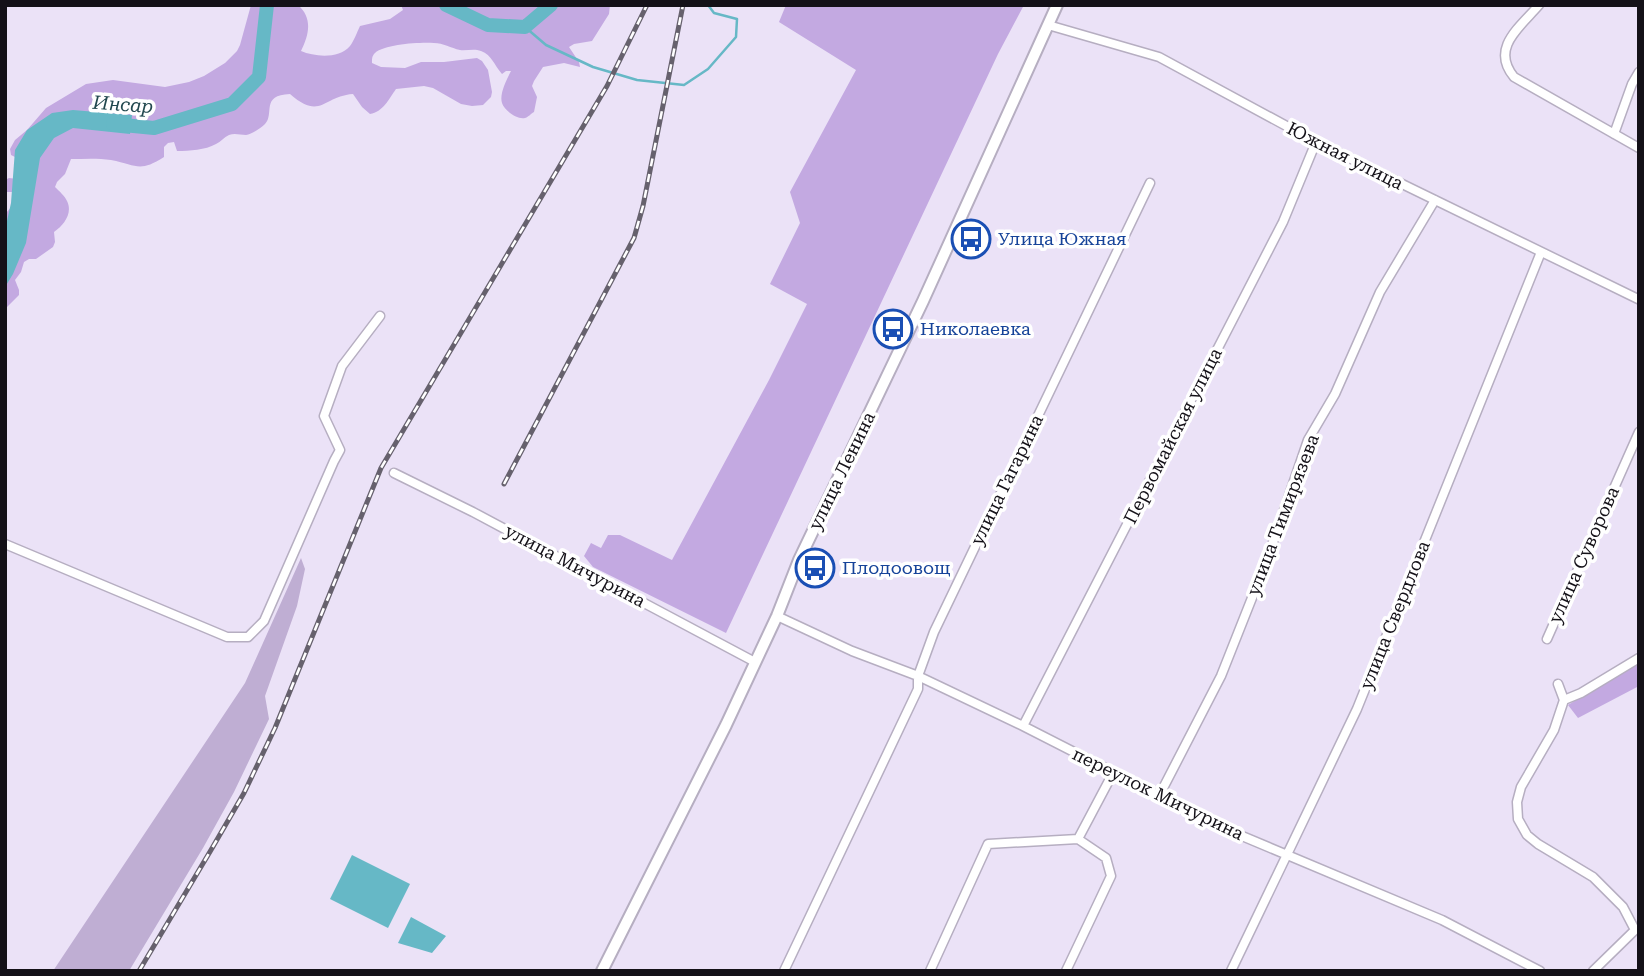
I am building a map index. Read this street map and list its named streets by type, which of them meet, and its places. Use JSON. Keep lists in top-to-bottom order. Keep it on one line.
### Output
{"streets":{"main road":["улица Ленина"],"street":["Южная улица","Первомайская улица","улица Гагарина","улица Тимирязева","улица Суворова","улица Мичурина","улица Свердлова","переулок Мичурина"]},"crossings":[["Южная улица","Первомайская улица"],["Южная улица","улица Ленина"],["Южная улица","улица Тимирязева"],["Южная улица","улица Свердлова"],["Первомайская улица","переулок Мичурина"],["улица Ленина","улица Мичурина"],["улица Ленина","переулок Мичурина"],["улица Гагарина","переулок Мичурина"],["улица Тимирязева","переулок Мичурина"],["улица Свердлова","переулок Мичурина"]],"water":["Инсар"],"places":{"bus stop":["Улица Южная","Николаевка","Плодоовощ"]}}
